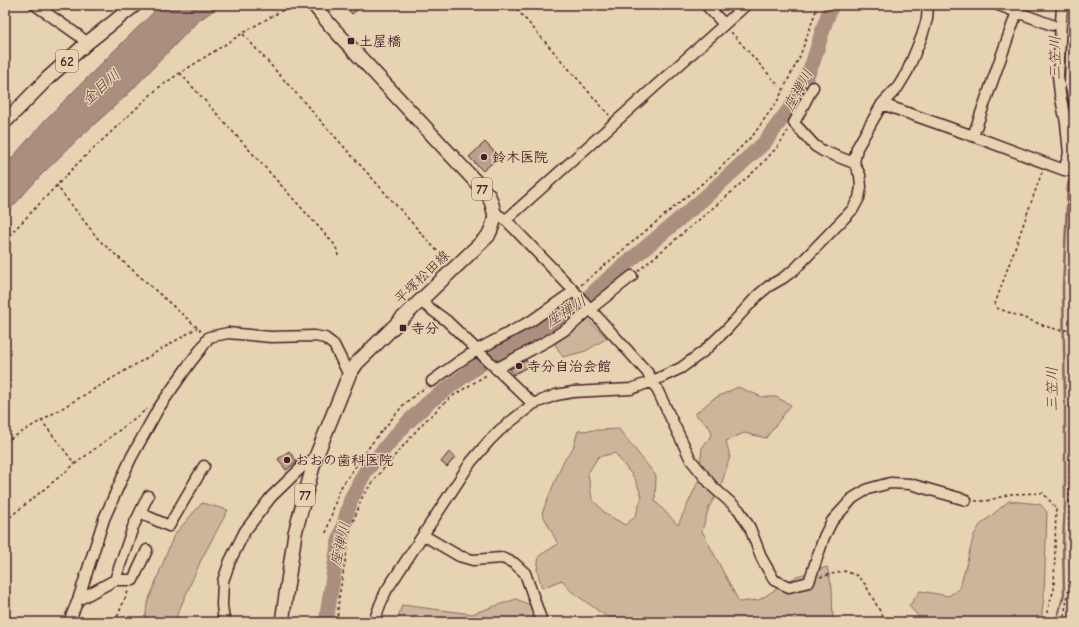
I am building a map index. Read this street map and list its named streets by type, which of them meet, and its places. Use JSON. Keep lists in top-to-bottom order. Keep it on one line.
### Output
{"streets":{"main road":["62","77","平塚松田線"]},"crossings":[["77","平塚松田線"]],"water":["三笠川","金目川","座禅川"],"places":{"transit":["土屋橋","寺分"],"other":["鈴木医院","寺分自治会館","おおの歯科医院"]}}
